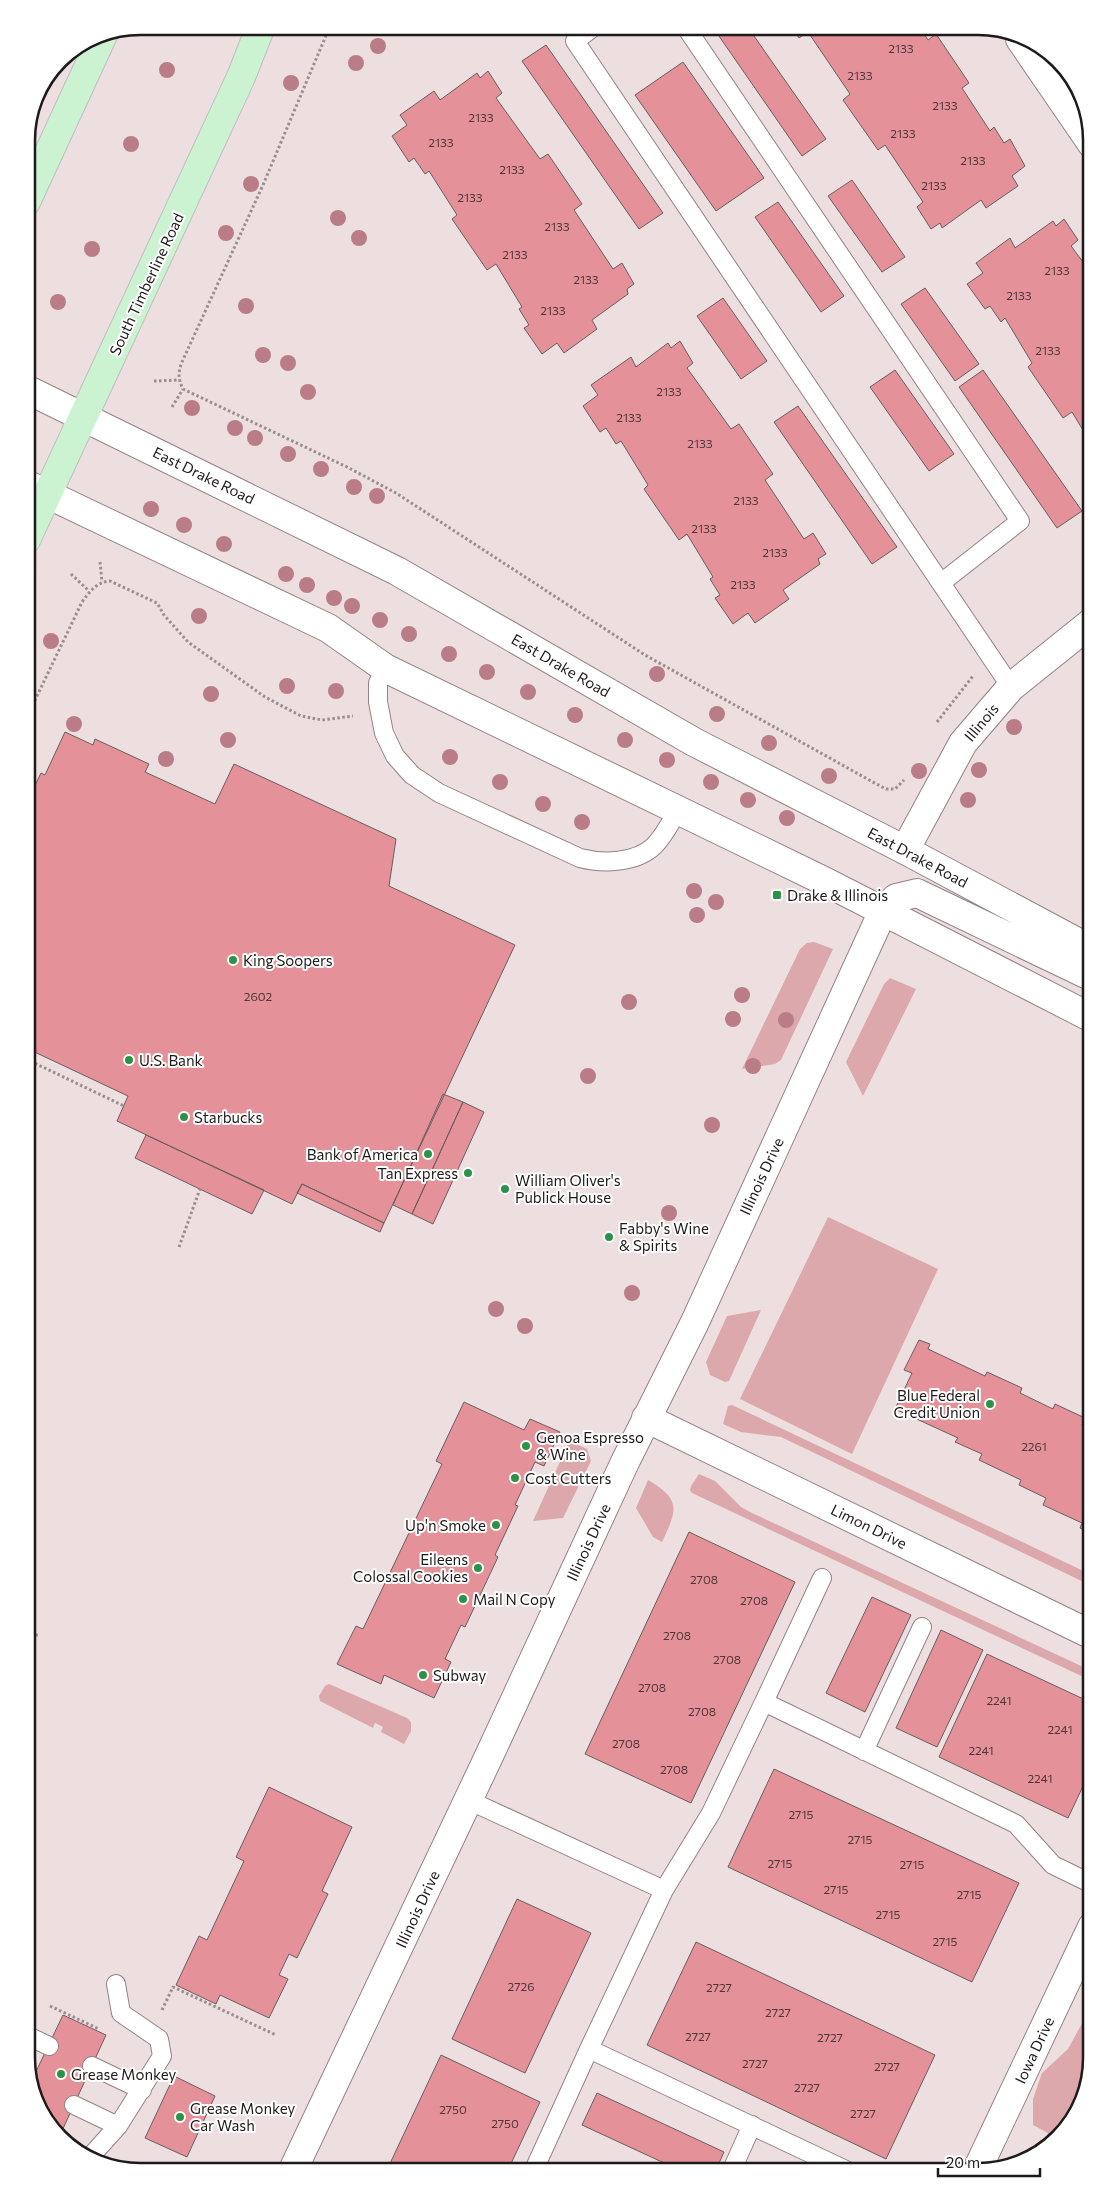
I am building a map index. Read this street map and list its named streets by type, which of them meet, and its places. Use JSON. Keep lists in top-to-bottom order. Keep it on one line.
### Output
{"streets":{"main road":["South Timberline Road","East Drake Road","Illinois","Illinois Drive","Limon Drive","Iowa Drive"]},"crossings":[["South Timberline Road","East Drake Road"],["East Drake Road","Illinois"],["Illinois Drive","Limon Drive"]],"places":{"transit":["Drake & Illinois"],"other":["King Soopers","U.S. Bank","Starbucks","Bank of America","Tan Express","William Oliver's Publick House","Fabby's Wine & Spirits","Blue Federal Credit Union","Genoa Espresso & Wine","Cost Cutters","Up'n Smoke","Eileens Colossal Cookies","Mail N Copy","Subway","Grease Monkey","Grease Monkey Car Wash"]},"house_numbers":["2133","2133","2133","2133","2133","2133","2133","2133","2133","2133","2133","2133","2133","2133","2133","2133","2133","2133","2133","2133","2133","2133","2133","2133","2602","2261","2708","2708","2708","2708","2708","2241","2708","2241","2708","2241","2708","2241","2715","2715","2715","2715","2715","2715","2715","2715","2726","2727","2727","2727","2727","2727","2727","2727","2750","2727","2750"],"scale_bar":"20 m"}
